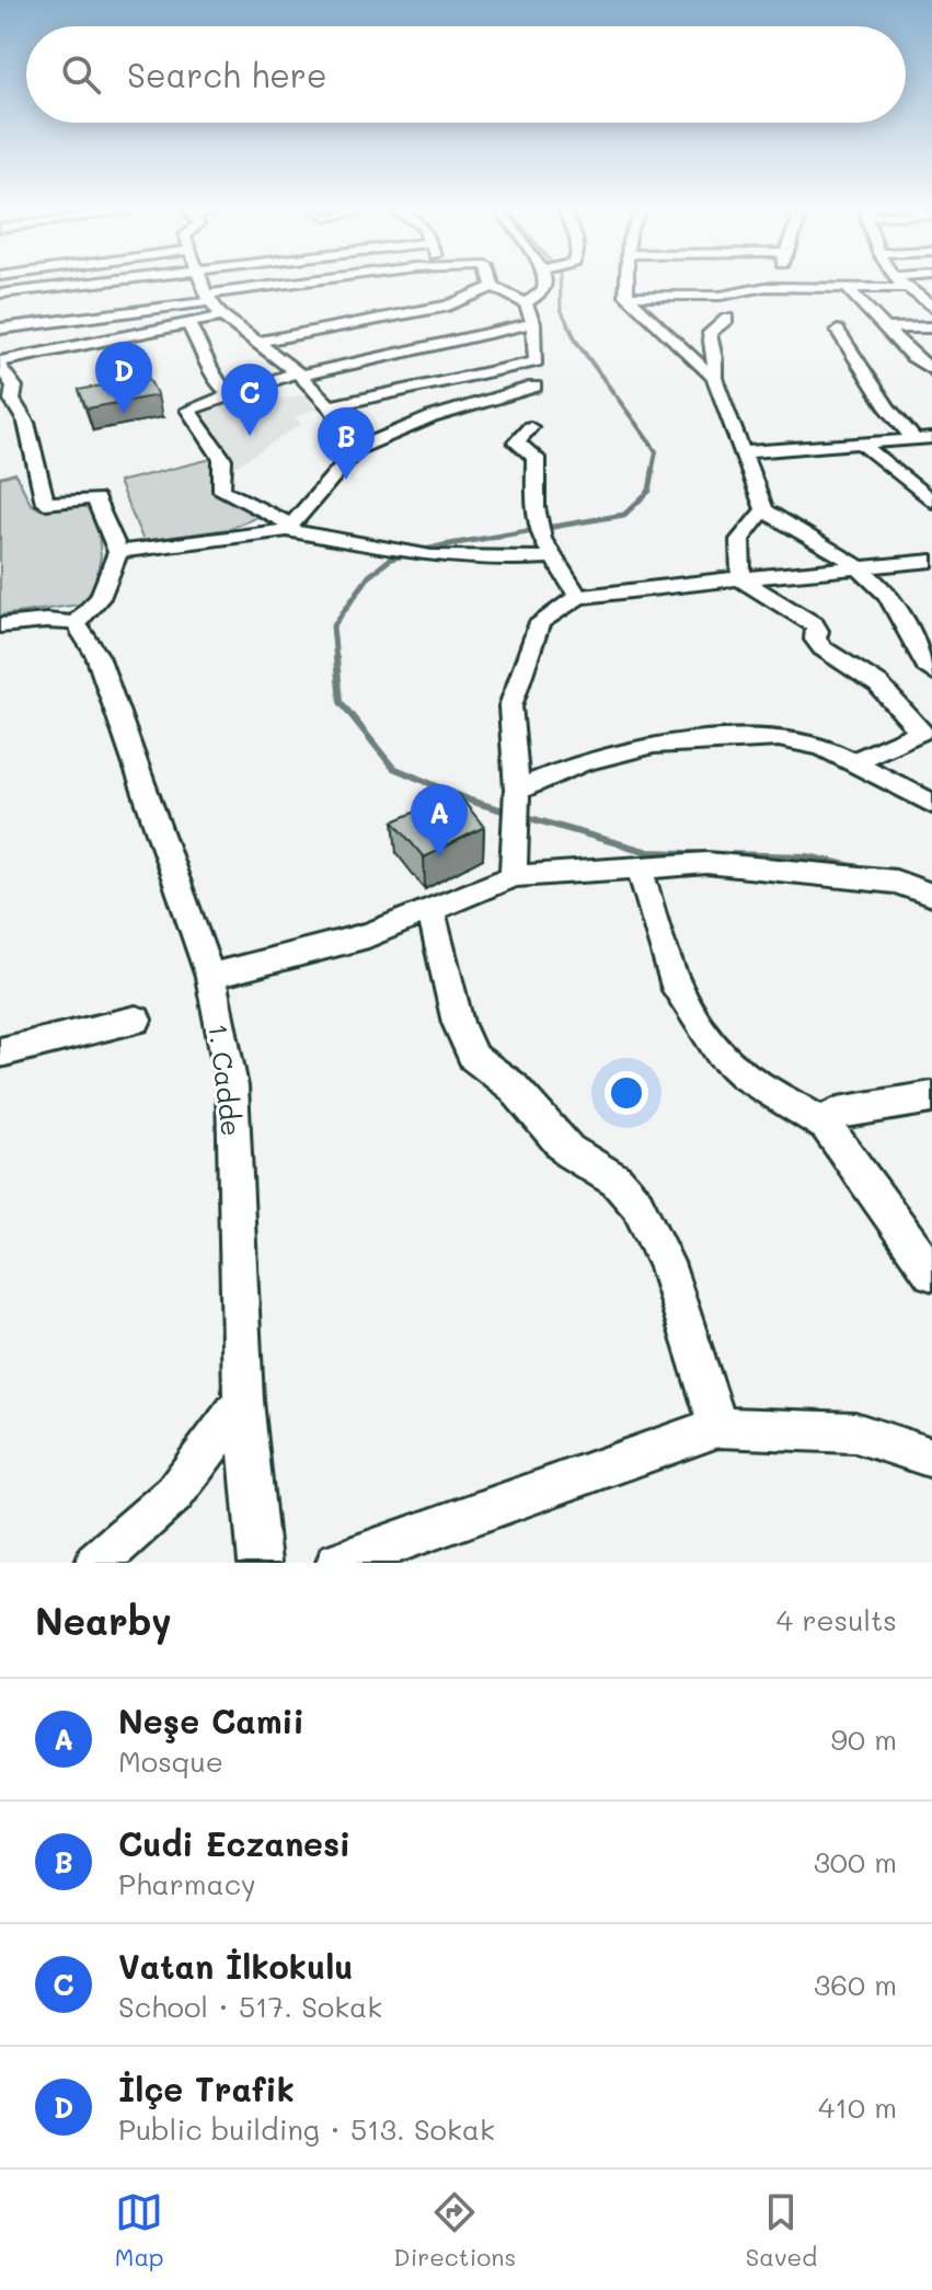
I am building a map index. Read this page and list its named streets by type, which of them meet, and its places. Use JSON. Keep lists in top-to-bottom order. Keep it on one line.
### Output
{"streets":{"street":["1. Cadde"]},"page":{"search":"Search here","pins":["D","C","B","A"],"heading":["Nearby","4 results"],"list":[{"mark":"A","name":"Neşe Camii","note":"Mosque","value":"90 m"},{"mark":"B","name":"Cudi Eczanesi","note":"Pharmacy","value":"300 m"},{"mark":"C","name":"Vatan İlkokulu","note":"School · 517. Sokak","value":"360 m"},{"mark":"D","name":"İlçe Trafik","note":"Public building · 513. Sokak","value":"410 m"}],"nav":["Map","Directions","Saved"]}}
